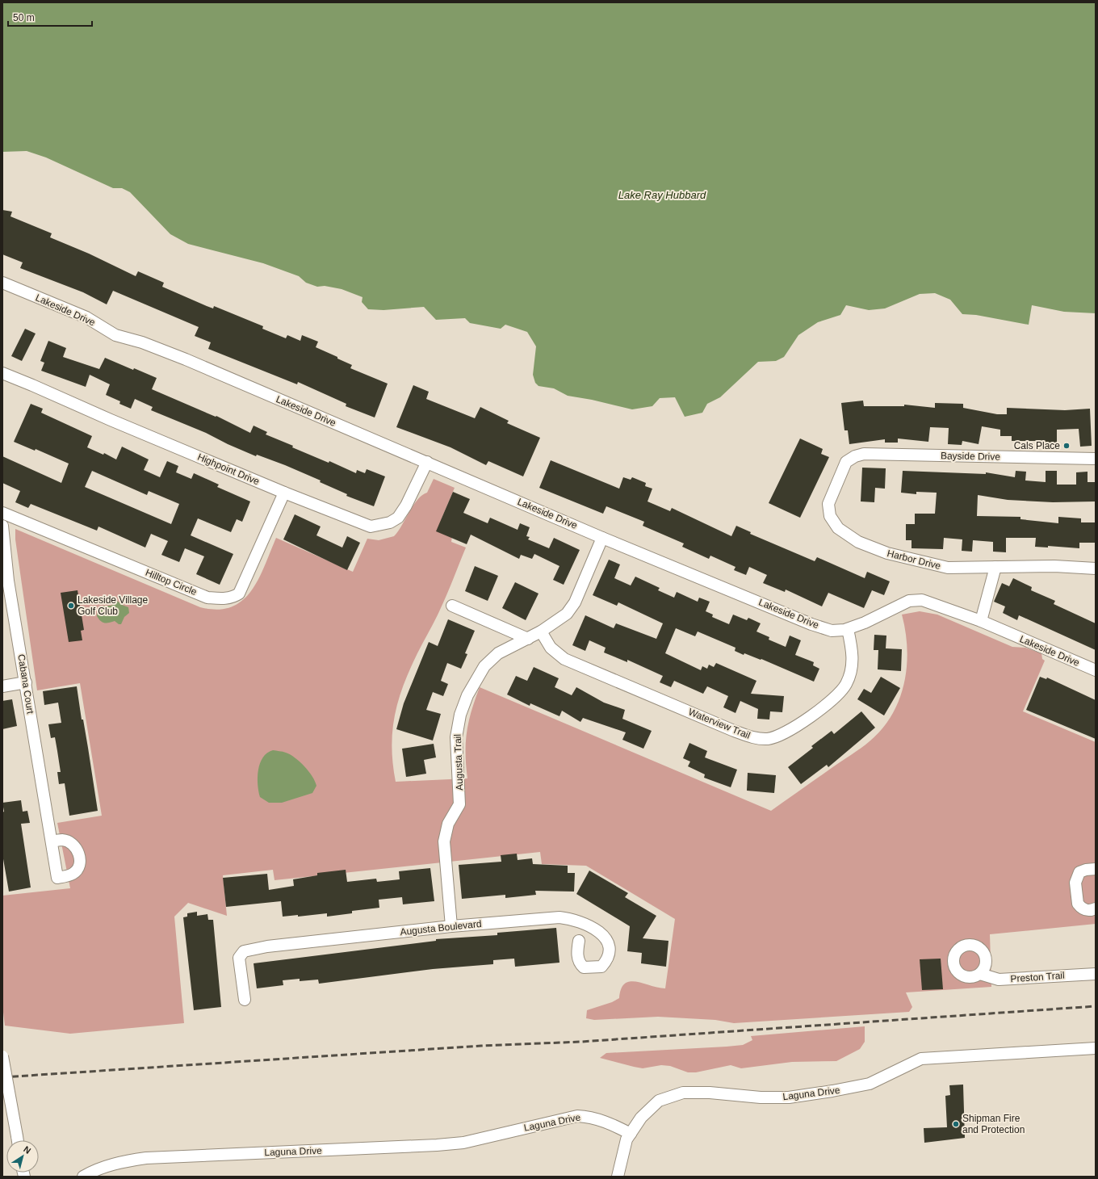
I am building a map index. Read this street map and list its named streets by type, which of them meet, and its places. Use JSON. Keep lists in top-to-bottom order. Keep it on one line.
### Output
{"streets":{"street":["Lakeside Drive","Bayside Drive","Highpoint Drive","Harbor Drive","Hilltop Circle","Cabana Court","Waterview Trail","Augusta Trail","Augusta Boulevard","Preston Trail","Laguna Drive"]},"crossings":[["Lakeside Drive","Highpoint Drive"],["Lakeside Drive","Waterview Trail"],["Lakeside Drive","Augusta Trail"],["Bayside Drive","Harbor Drive"],["Highpoint Drive","Hilltop Circle"],["Waterview Trail","Augusta Trail"],["Augusta Trail","Augusta Boulevard"]],"water":["Lake Ray Hubbard"],"places":["Cals Place","Lakeside Village Golf Club","Shipman Fire and Protection"],"scale_bar":"50 m","north":"top right"}
